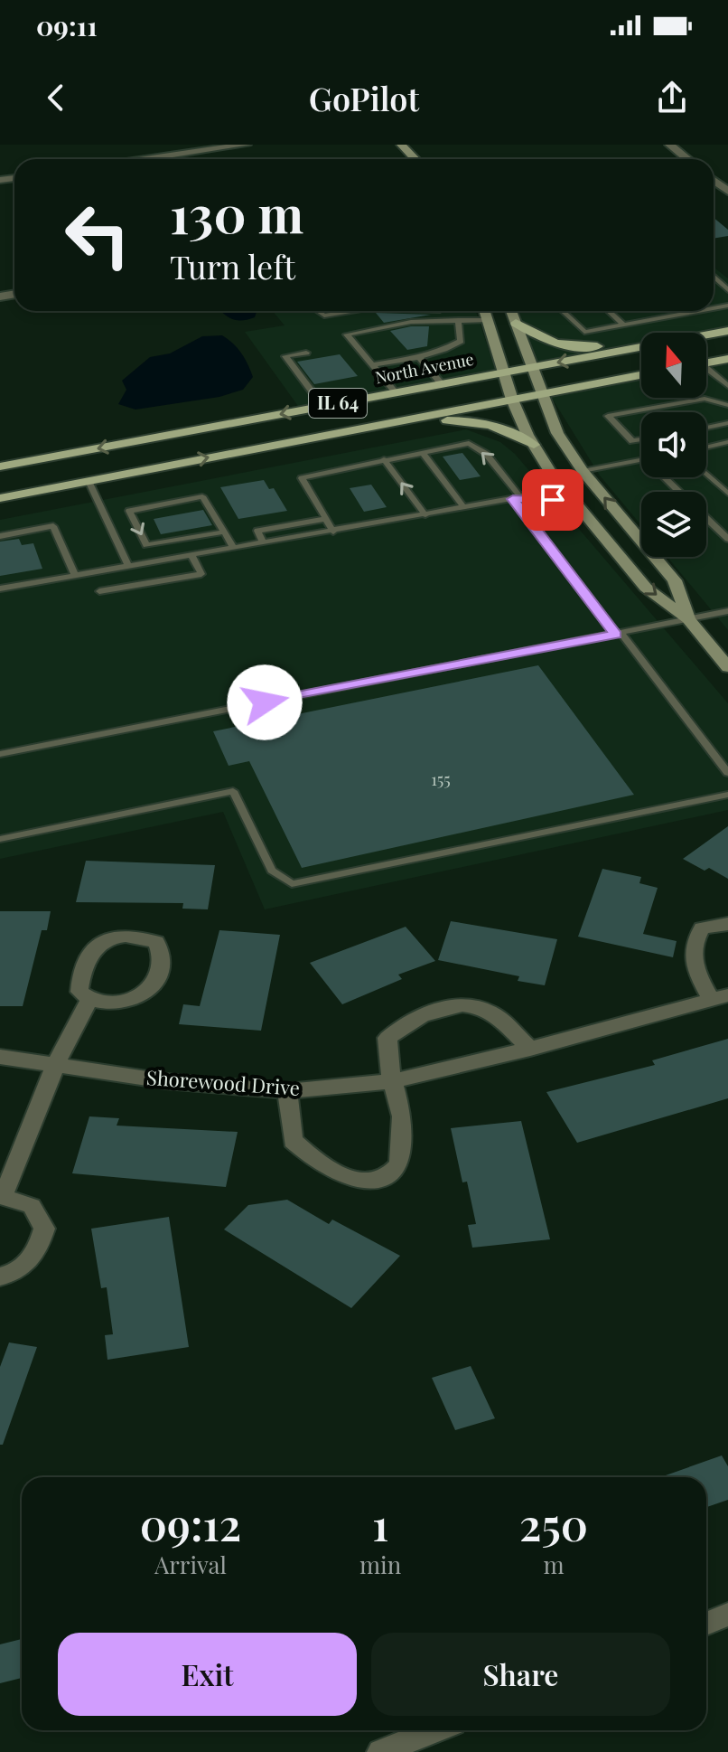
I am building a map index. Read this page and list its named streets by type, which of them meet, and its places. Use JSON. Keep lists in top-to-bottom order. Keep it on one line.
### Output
{"streets":{"main road":["North Avenue","IL 64"],"street":["Shorewood Drive"]},"house_numbers":["155"],"north":"top","page":{"status":"09:11","header":"GoPilot","turn":["130 m","Turn left"],"eta":["09:12","Arrival","1","min","250","m"],"buttons":["Exit","Share"]}}
